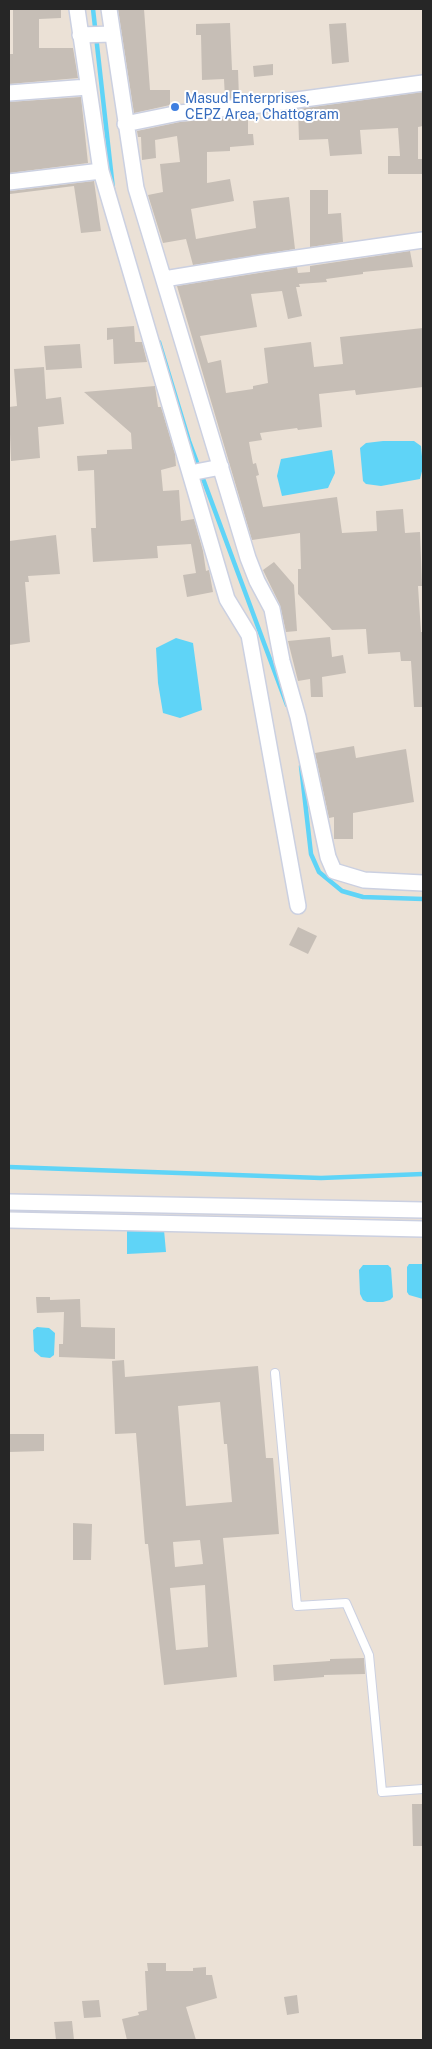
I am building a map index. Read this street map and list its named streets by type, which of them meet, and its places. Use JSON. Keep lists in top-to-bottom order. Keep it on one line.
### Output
{"places":["Masud Enterprises, CEPZ Area, Chattogram"]}
